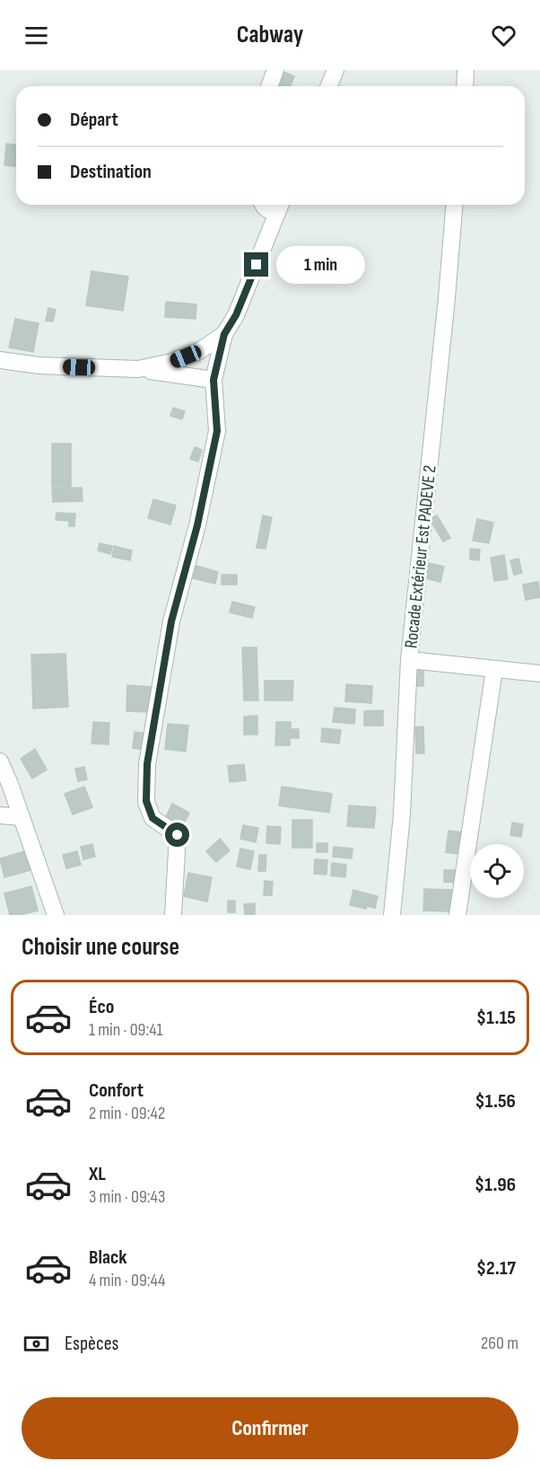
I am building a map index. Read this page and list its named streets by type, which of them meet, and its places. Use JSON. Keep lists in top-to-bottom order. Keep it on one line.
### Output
{"streets":{"street":["Rocade Extérieur Est PADEVE 2"]},"page":{"header":"Cabway","banner":["Départ","Destination"],"bubble":"1 min","heading":"Choisir une course","list":[{"name":"Éco","note":"1 min · 09:41","value":"$1.15"},{"name":"Confort","note":"2 min · 09:42","value":"$1.56"},{"name":"XL","note":"3 min · 09:43","value":"$1.96"},{"name":"Black","note":"4 min · 09:44","value":"$2.17"}],"pay":["Espèces","260 m"],"buttons":"Confirmer"}}
